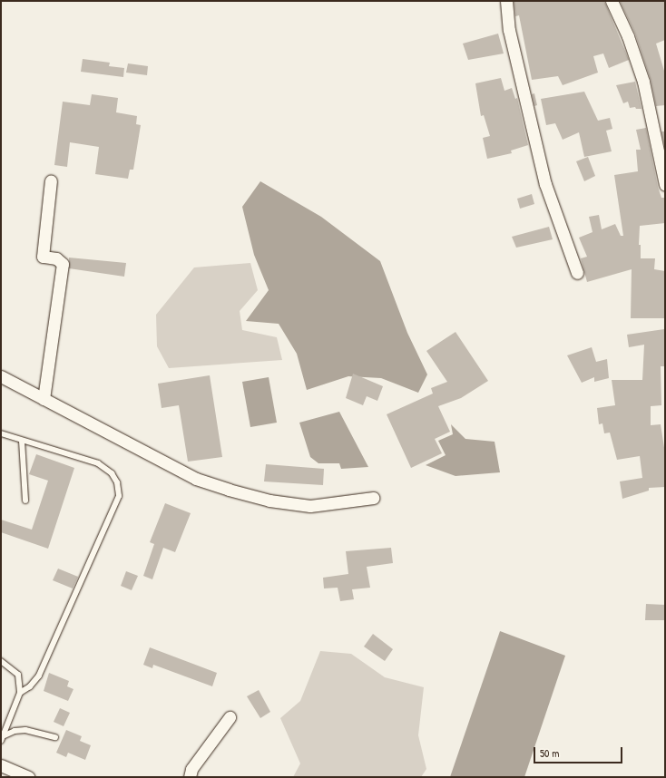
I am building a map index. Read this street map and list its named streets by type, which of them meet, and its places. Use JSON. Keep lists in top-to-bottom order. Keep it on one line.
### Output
{"scale_bar":"50 m"}
